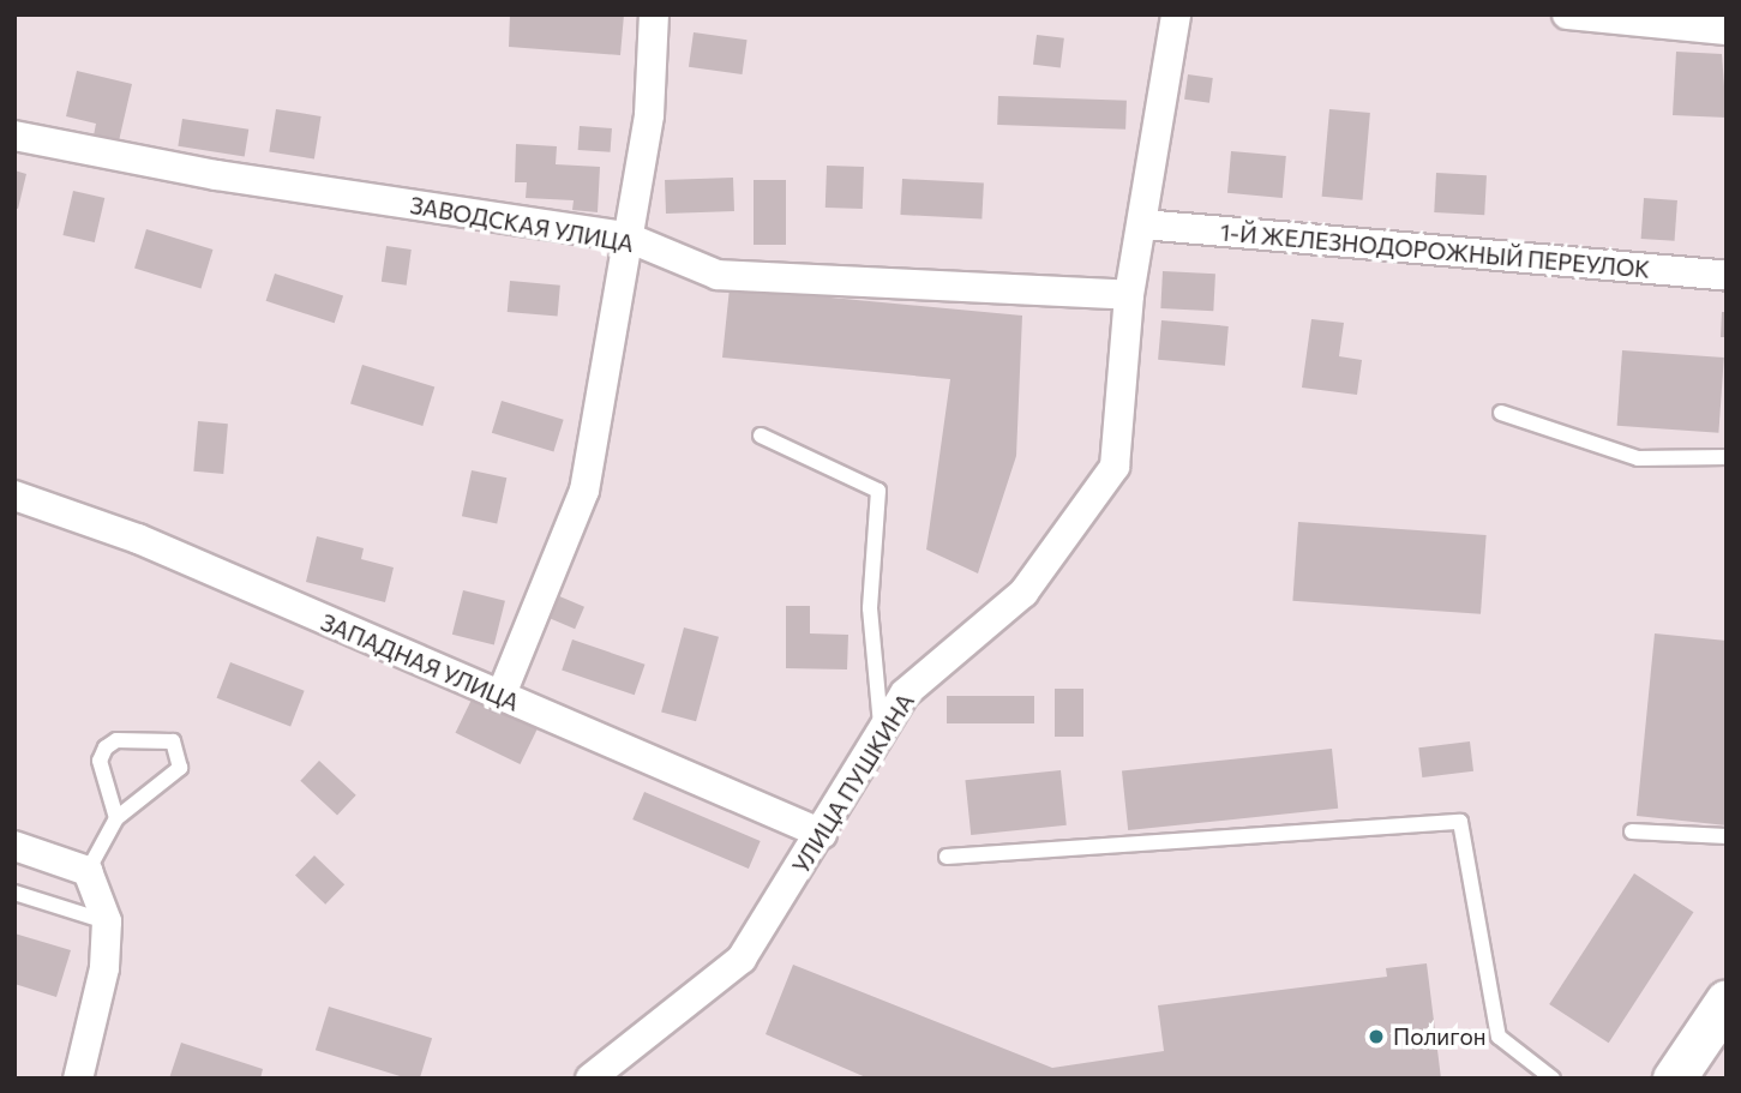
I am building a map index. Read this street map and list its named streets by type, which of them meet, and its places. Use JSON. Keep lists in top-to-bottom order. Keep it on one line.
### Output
{"streets":{"street":["ЗАВОДСКАЯ УЛИЦА","1-Й ЖЕЛЕЗНОДОРОЖНЫЙ ПЕРЕУЛОК","ЗАПАДНАЯ УЛИЦА","УЛИЦА ПУШКИНА"]},"crossings":[["ЗАВОДСКАЯ УЛИЦА","УЛИЦА ПУШКИНА"],["1-Й ЖЕЛЕЗНОДОРОЖНЫЙ ПЕРЕУЛОК","УЛИЦА ПУШКИНА"],["ЗАПАДНАЯ УЛИЦА","УЛИЦА ПУШКИНА"]],"places":["Полигон"]}
